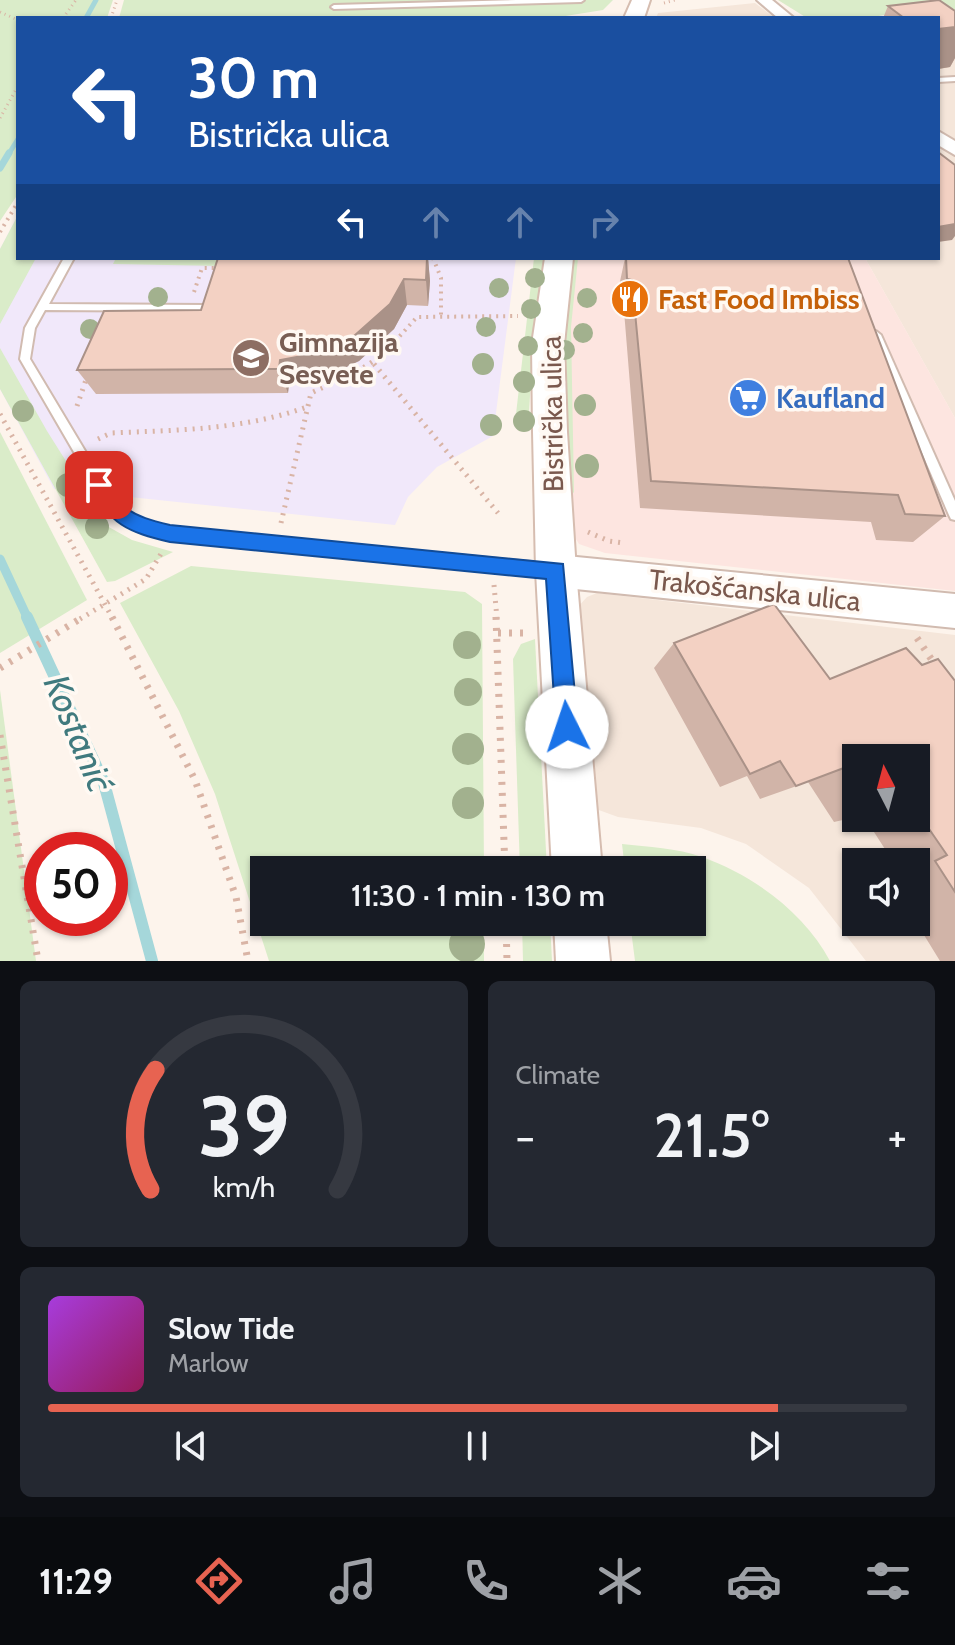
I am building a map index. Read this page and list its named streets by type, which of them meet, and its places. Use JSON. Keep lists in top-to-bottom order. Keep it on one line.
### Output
{"streets":{"main road":["Bistrička ulica"],"street":["Trakošćanska ulica"]},"crossings":[["Bistrička ulica","Trakošćanska ulica"]],"water":["Kostanić"],"places":{"restaurant":["Fast Food Imbiss"],"school or university":["Gimnazija Sesvete"],"supermarket":["Kaufland"]},"north":"top","page":{"turn":["30 m","Bistrička ulica"],"limit":"50","trip":"11:30 · 1 min · 130 m","tile":"Climate","heat":["−","21.5°","+"],"song":["Slow Tide","Marlow"],"tabs":"11:29","gauge":["39","km/h"]}}
